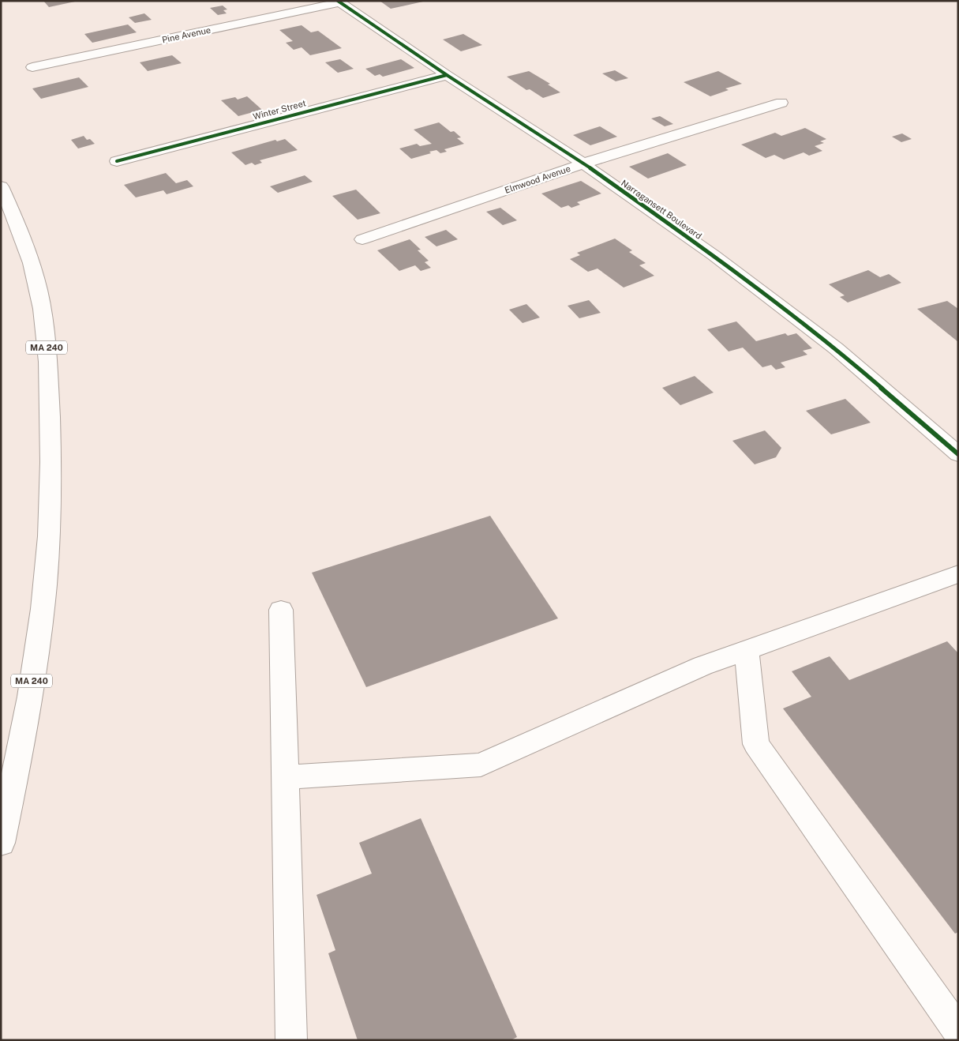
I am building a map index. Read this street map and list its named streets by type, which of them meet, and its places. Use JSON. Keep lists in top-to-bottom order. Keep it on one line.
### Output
{"streets":{"main road":["Pine Avenue","Winter Street","Elmwood Avenue","Narragansett Boulevard","MA 240"]},"crossings":[["Pine Avenue","Narragansett Boulevard"],["Winter Street","Narragansett Boulevard"],["Elmwood Avenue","Narragansett Boulevard"]]}
